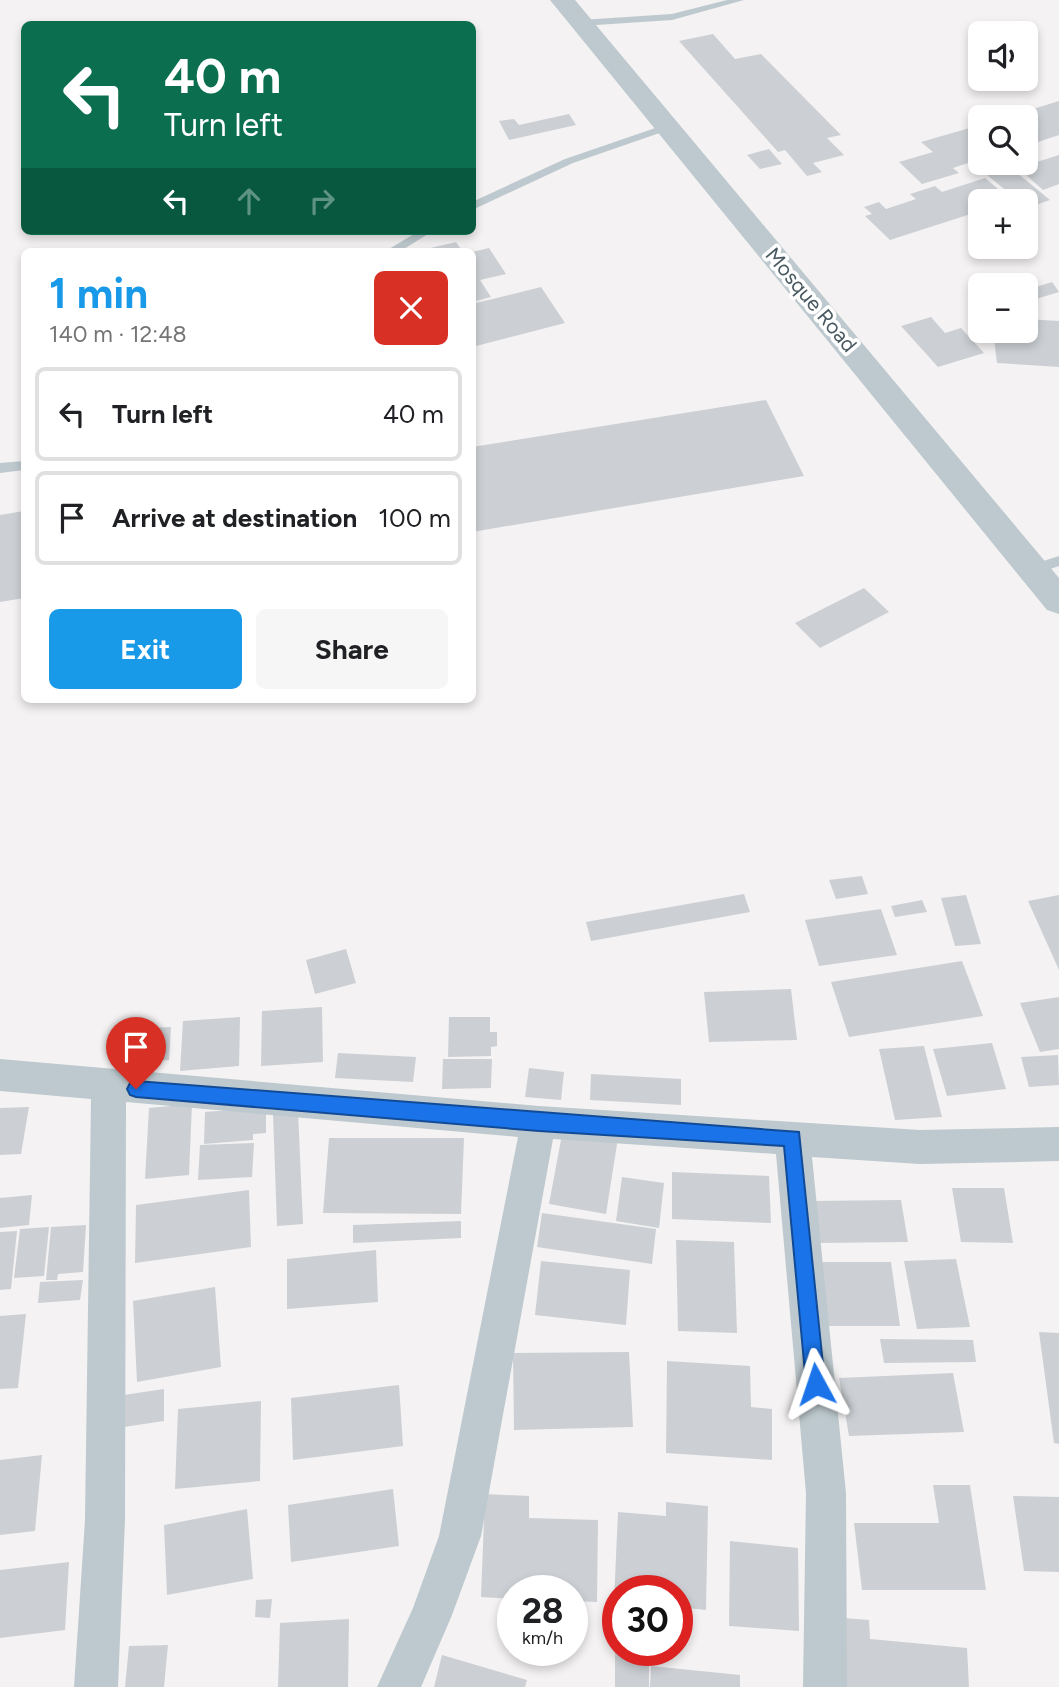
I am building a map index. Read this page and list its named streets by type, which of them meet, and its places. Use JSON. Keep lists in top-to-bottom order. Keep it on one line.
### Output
{"streets":{"street":["Mosque Road"]},"page":{"map_buttons":["+","−"],"turn":["40 m","Turn left"],"heading":["1 min","140 m · 12:48"],"list":[{"name":"Turn left","value":"40 m"},{"name":"Arrive at destination","value":"100 m"}],"buttons":["Exit","Share"],"speed":"28 km/h","limit":"30"}}
